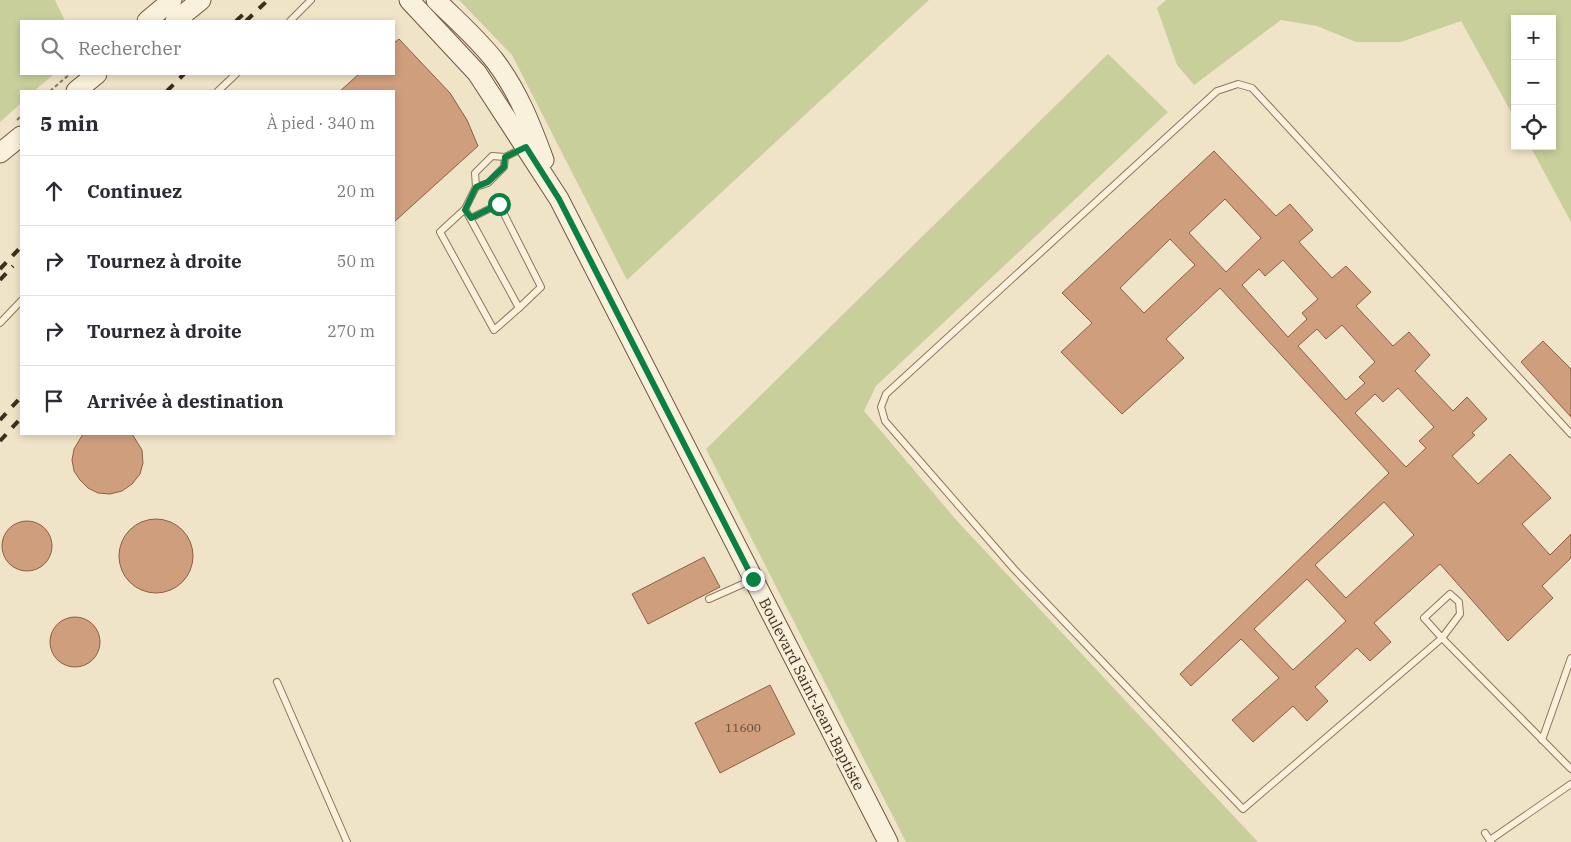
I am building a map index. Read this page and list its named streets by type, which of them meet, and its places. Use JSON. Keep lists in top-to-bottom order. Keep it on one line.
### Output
{"streets":{"main road":["Boulevard Saint-Jean-Baptiste"]},"house_numbers":["11600"],"page":{"map_buttons":["+","−"],"search":"Rechercher","heading":["5 min","À pied · 340 m"],"list":[["Continuez","20 m"],["Tournez à droite","50 m"],["Tournez à droite","270 m"],"Arrivée à destination"]}}
